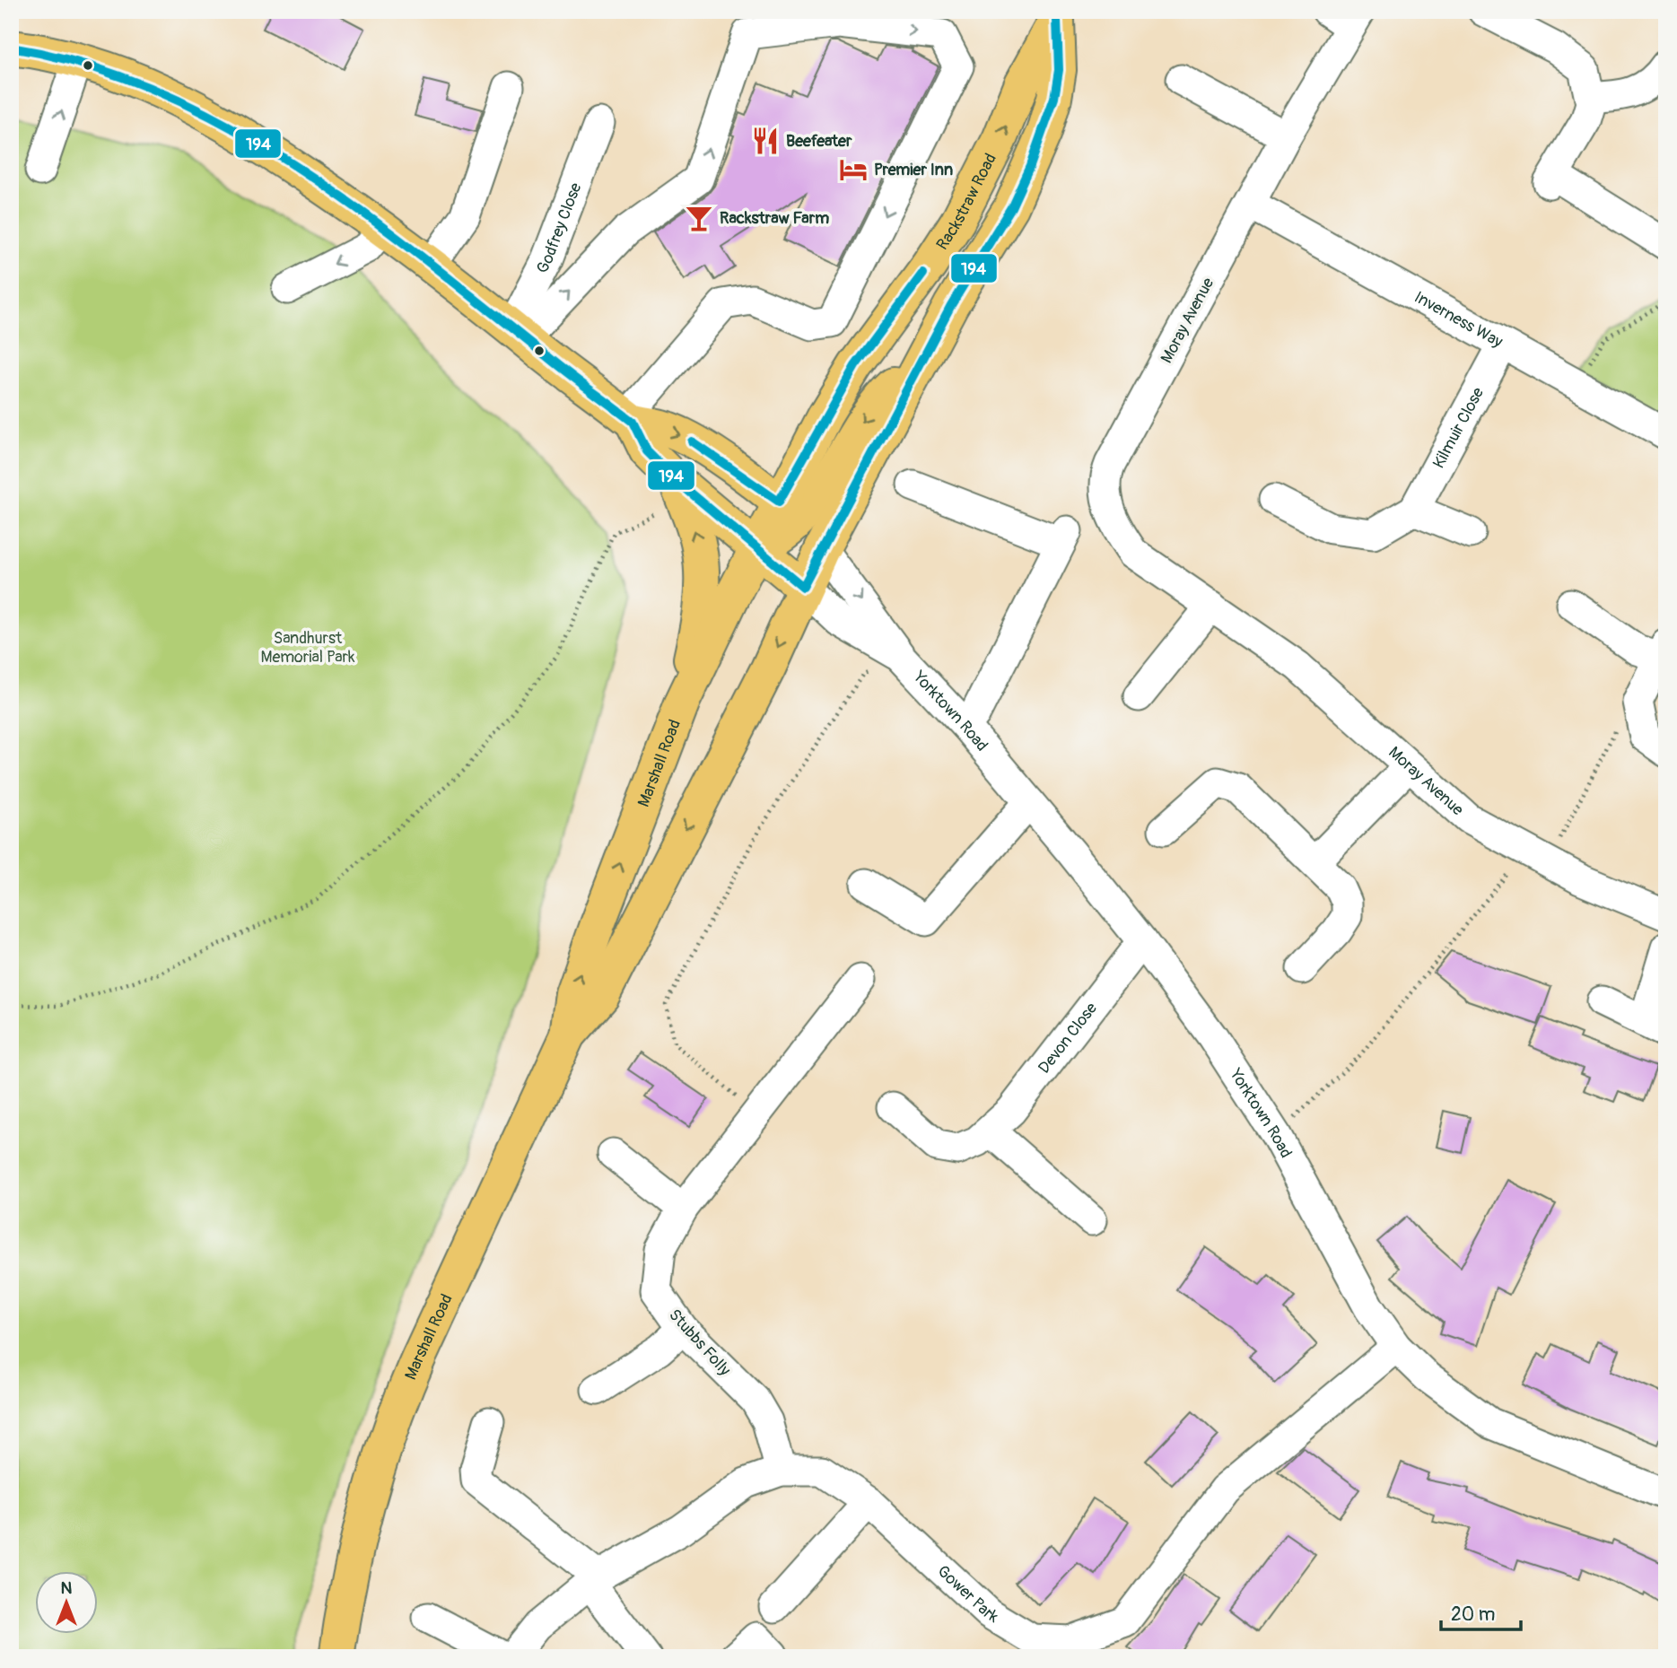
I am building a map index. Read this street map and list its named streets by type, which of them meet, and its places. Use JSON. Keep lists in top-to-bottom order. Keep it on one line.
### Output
{"streets":{"main road":["Rackstraw Road","Yorktown Road","Marshall Road"],"street":["Godfrey Close","Inverness Way","Moray Avenue","Kilmuir Close","Devon Close","Stubbs Folly","Gower Park"]},"crossings":[["Rackstraw Road","Yorktown Road"],["Rackstraw Road","Marshall Road"],["Godfrey Close","Yorktown Road"],["Inverness Way","Moray Avenue"],["Inverness Way","Kilmuir Close"],["Yorktown Road","Marshall Road"],["Yorktown Road","Devon Close"],["Yorktown Road","Gower Park"],["Stubbs Folly","Gower Park"]],"parks":["Sandhurst Memorial Park"],"places":{"restaurant":["Beefeater"],"hotel":["Premier Inn"],"bar":["Rackstraw Farm"]},"lines":["transit line 194"],"scale_bar":"20 m","north":"top"}
